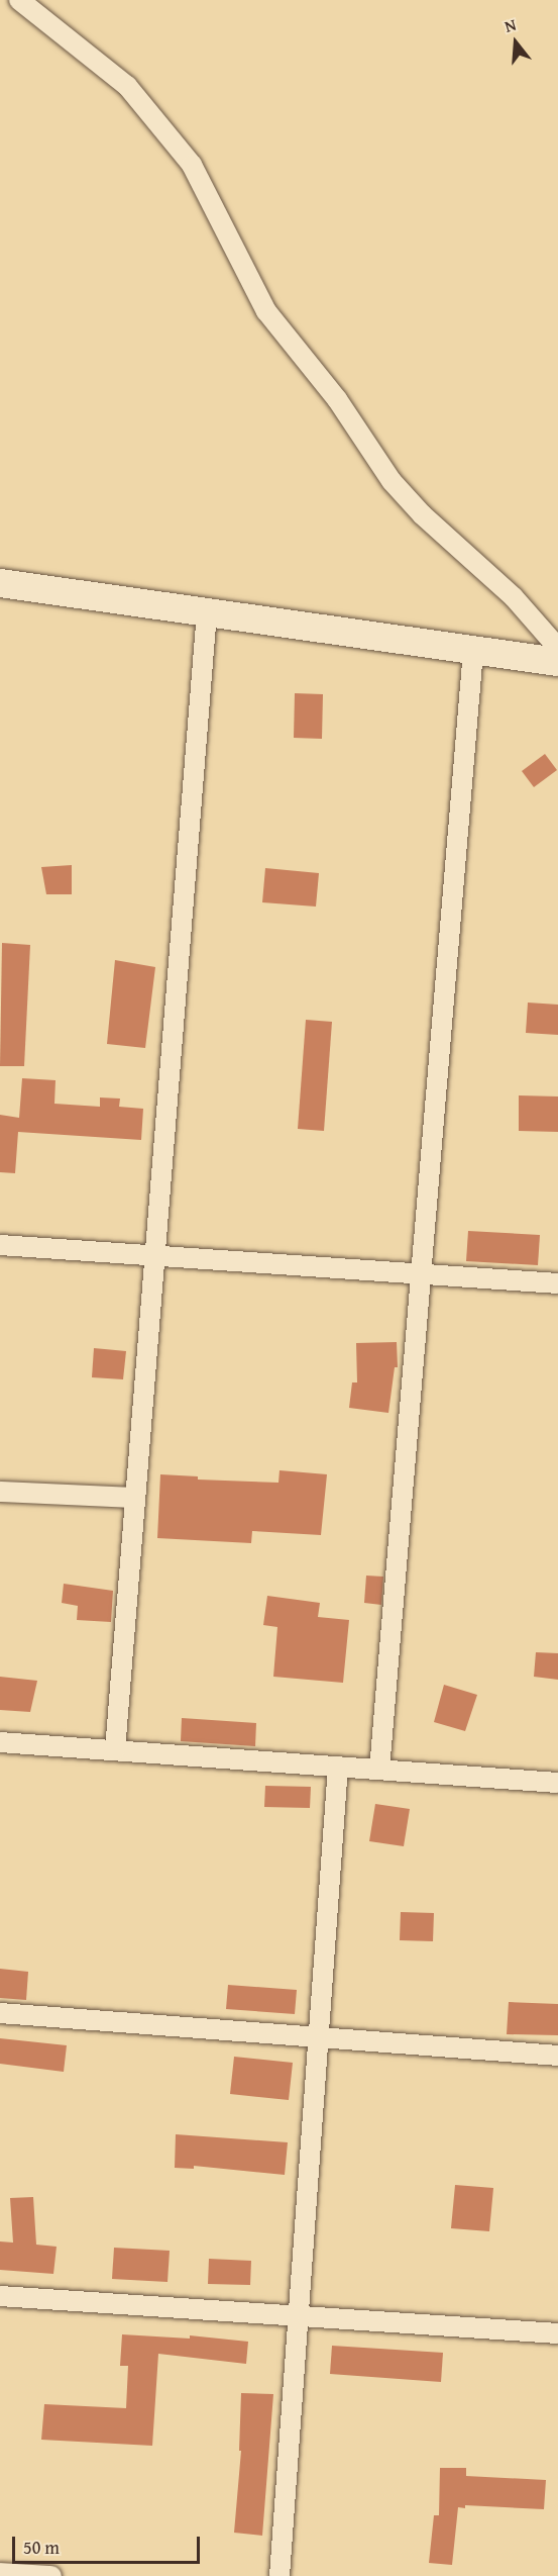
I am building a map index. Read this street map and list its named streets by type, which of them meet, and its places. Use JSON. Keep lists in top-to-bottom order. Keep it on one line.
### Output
{"scale_bar":"50 m","north":"top"}
